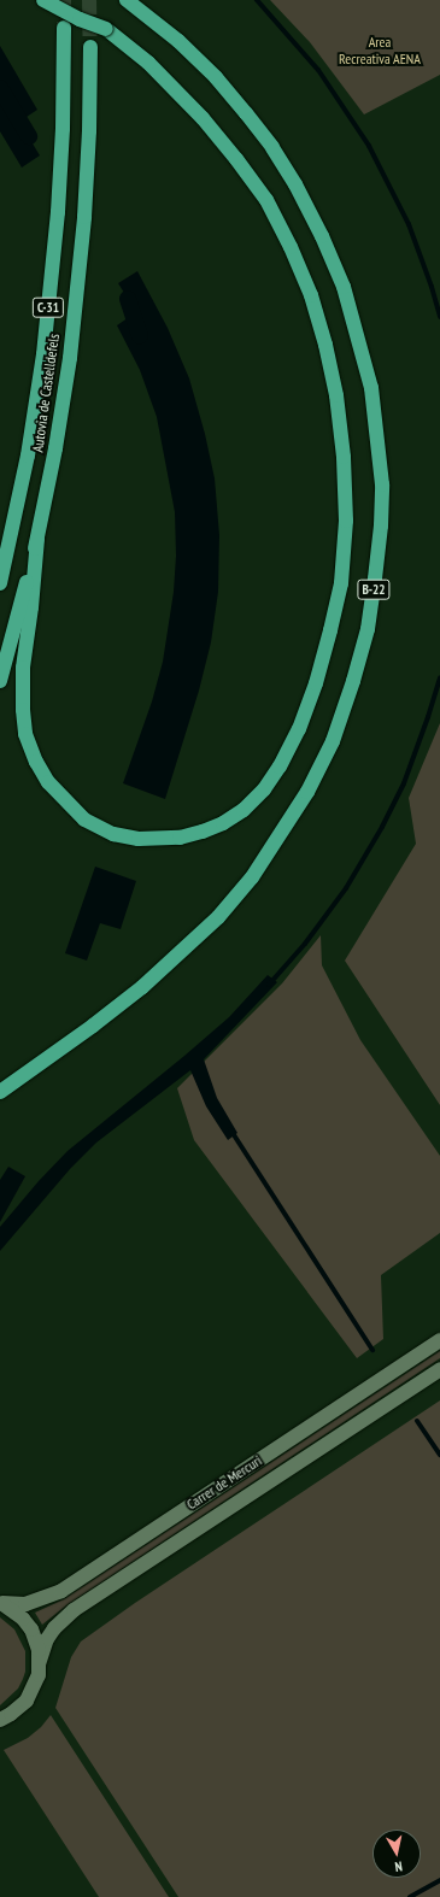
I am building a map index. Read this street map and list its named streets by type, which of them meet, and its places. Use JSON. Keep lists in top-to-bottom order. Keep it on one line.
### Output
{"streets":{"highway":["C-31","Autovia de Castelldefels","B-22"],"street":["Carrer de Mercuri"]},"parks":["Area Recreativa AENA"],"north":"bottom"}
